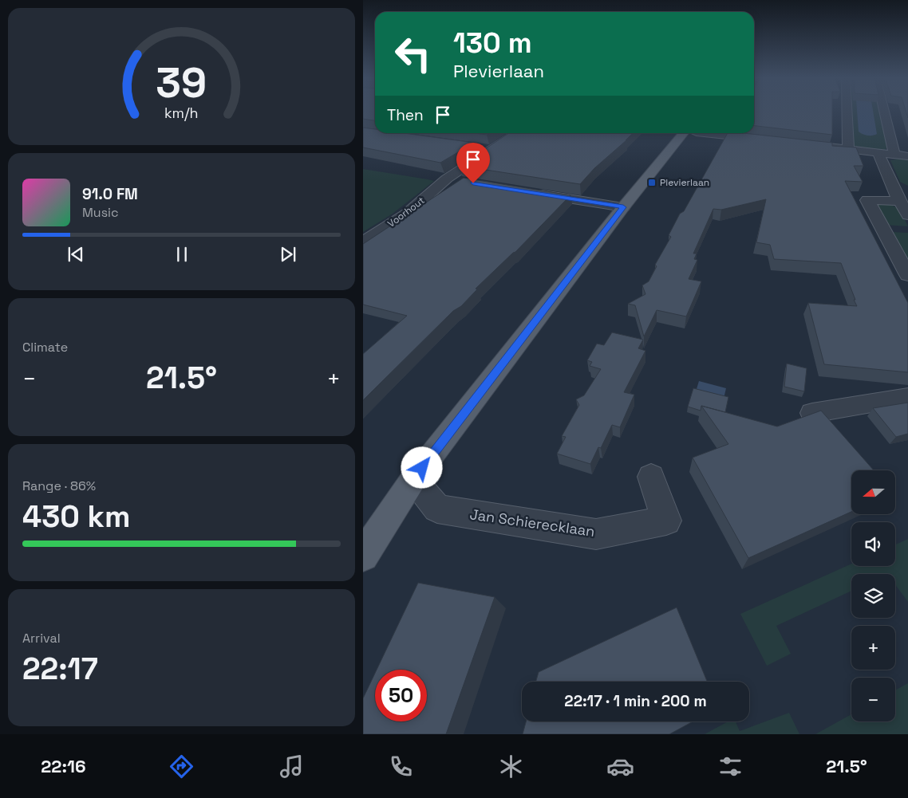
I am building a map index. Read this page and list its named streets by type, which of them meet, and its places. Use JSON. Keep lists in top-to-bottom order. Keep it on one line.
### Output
{"streets":{"street":["Voorhout","Jan Schierecklaan"]},"places":{"transit":["Plevierlaan"]},"north":"left","page":{"turn":["130 m","Plevierlaan"],"then":"Then","song":["91.0 FM","Music"],"tile":["Climate",["Range · 86%","430 km"],["Arrival","22:17"]],"heat":["−","21.5°","+"],"map_buttons":["+","−"],"limit":"50","trip":"22:17 · 1 min · 200 m","tabs":["22:16","21.5°"],"gauge":["39","km/h"]}}
